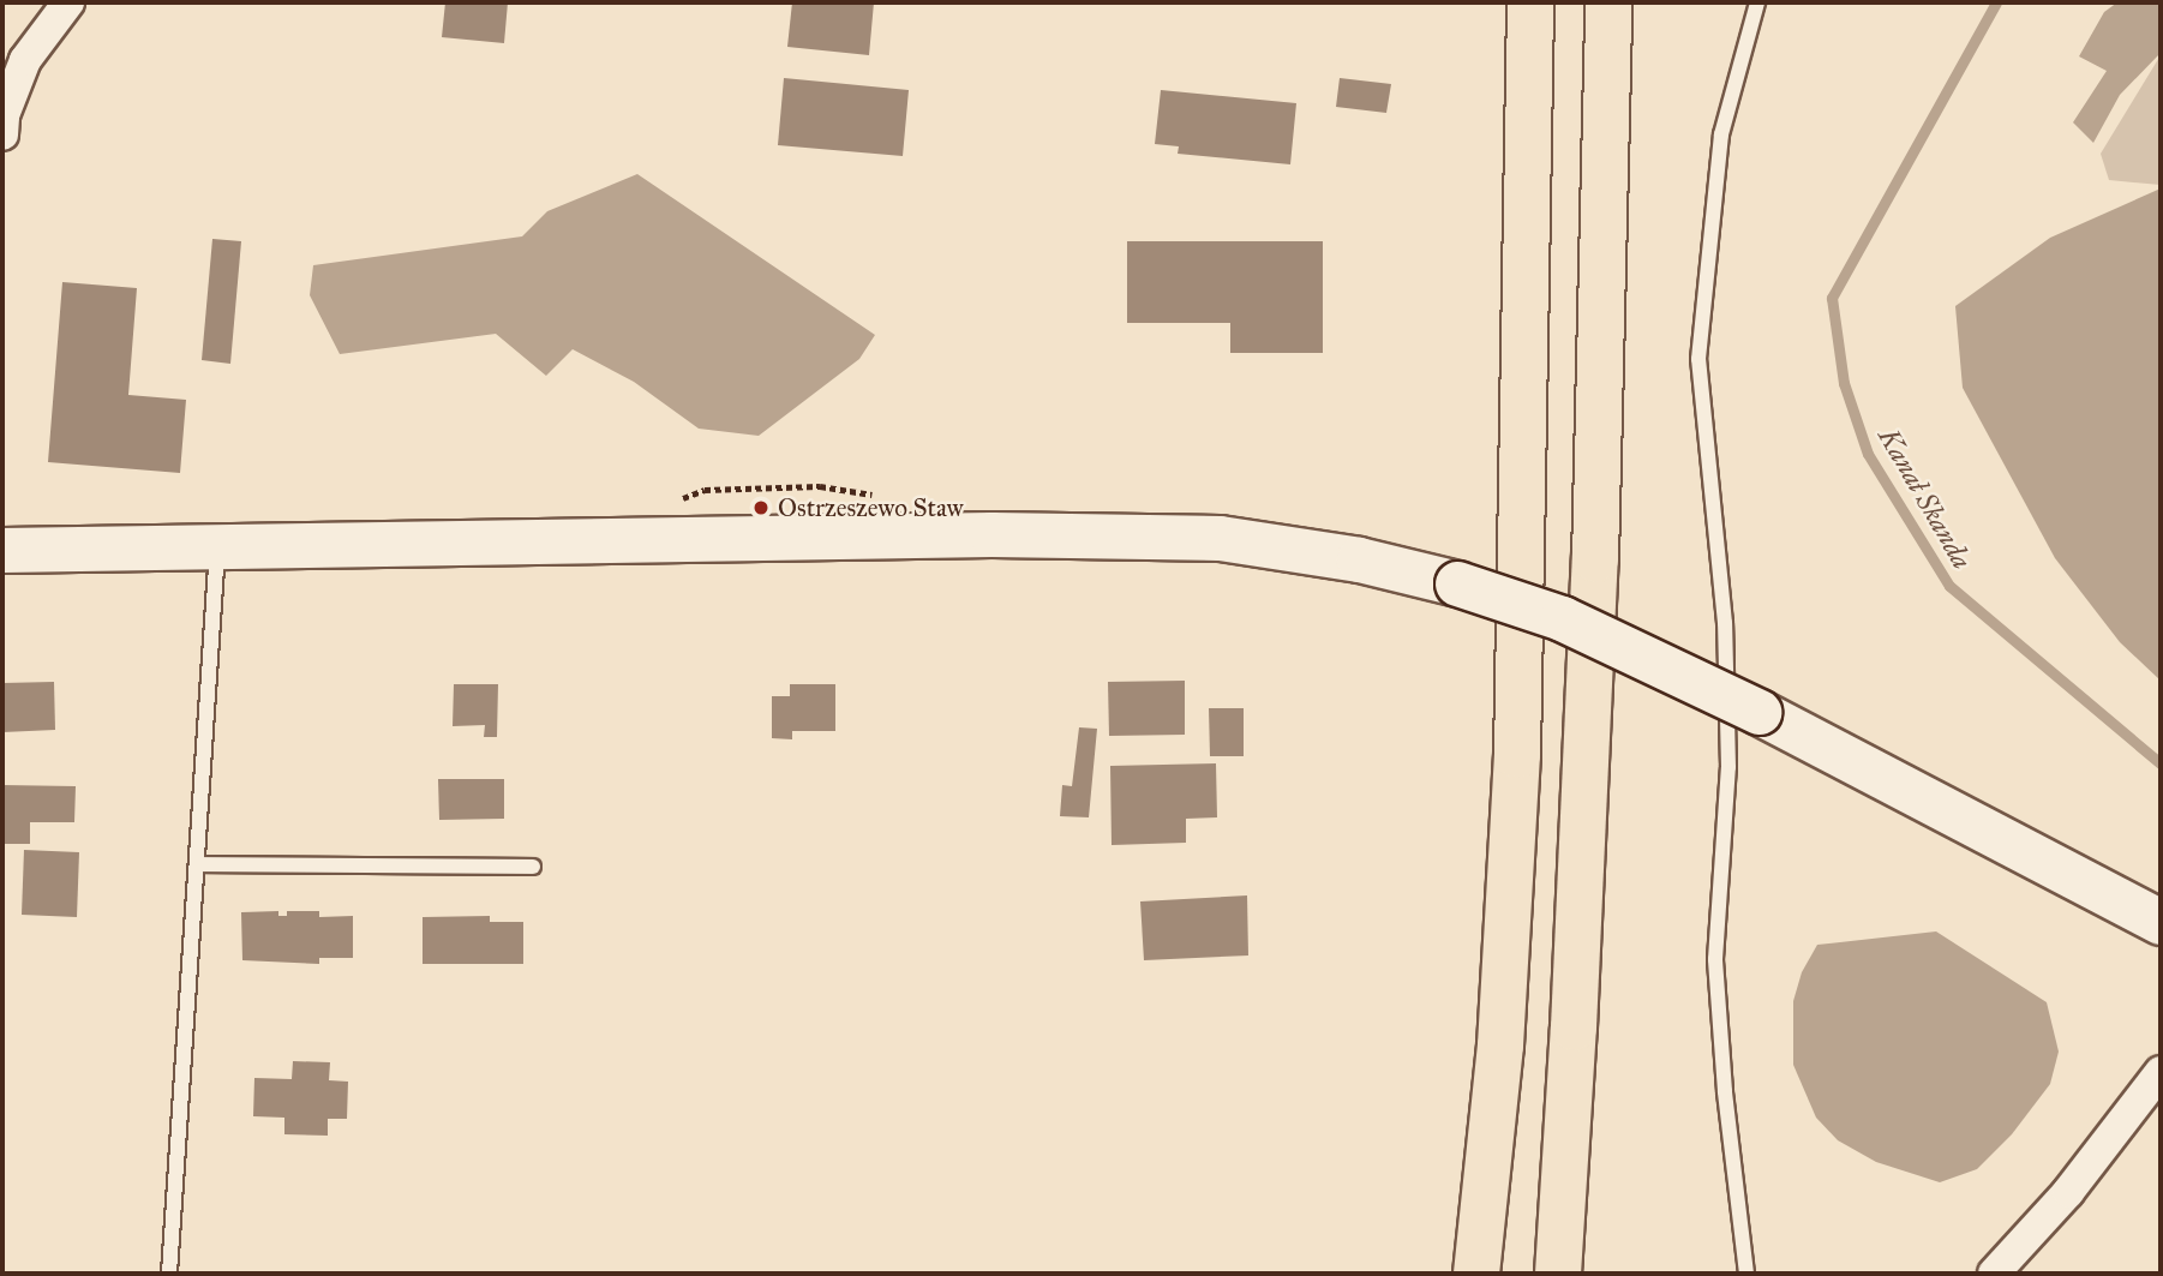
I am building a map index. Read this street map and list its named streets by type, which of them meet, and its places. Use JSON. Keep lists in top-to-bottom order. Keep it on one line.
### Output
{"water":["Kanał Skanda"],"places":["Ostrzeszewo Staw"]}
